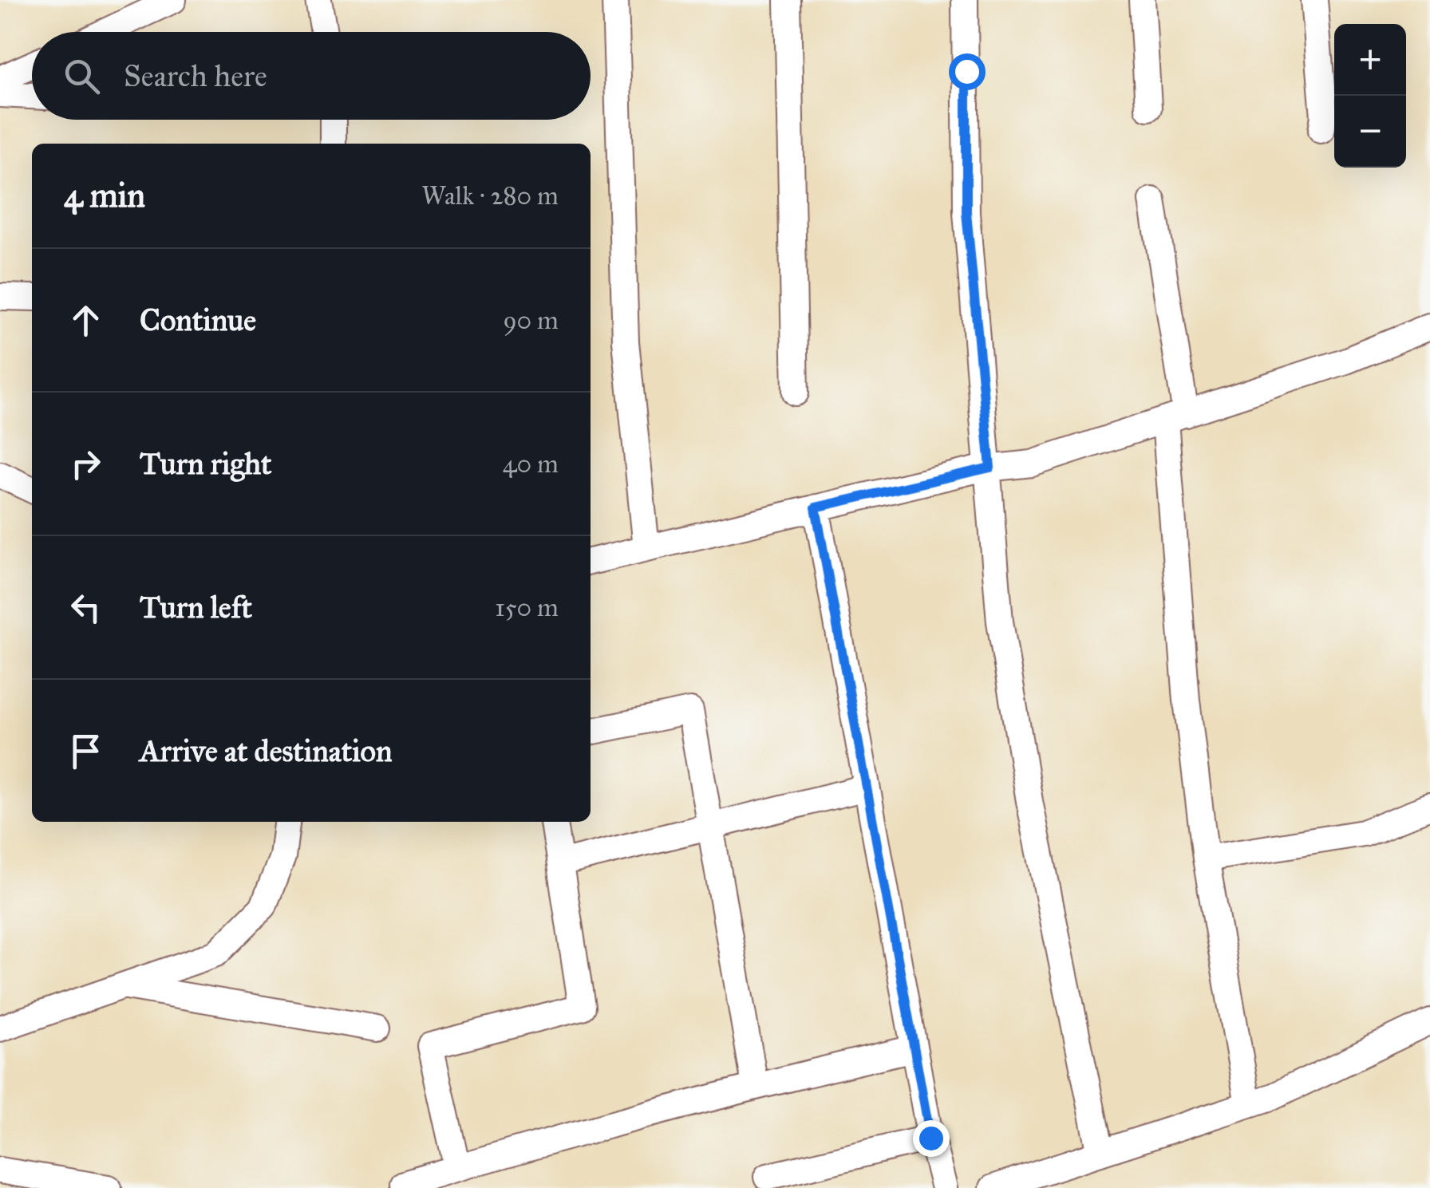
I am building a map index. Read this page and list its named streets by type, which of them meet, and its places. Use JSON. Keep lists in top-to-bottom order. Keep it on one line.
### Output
{"page":{"map_buttons":["+","−"],"search":"Search here","heading":["4 min","Walk · 280 m"],"list":[["Continue","90 m"],["Turn right","40 m"],["Turn left","150 m"],"Arrive at destination"]}}
